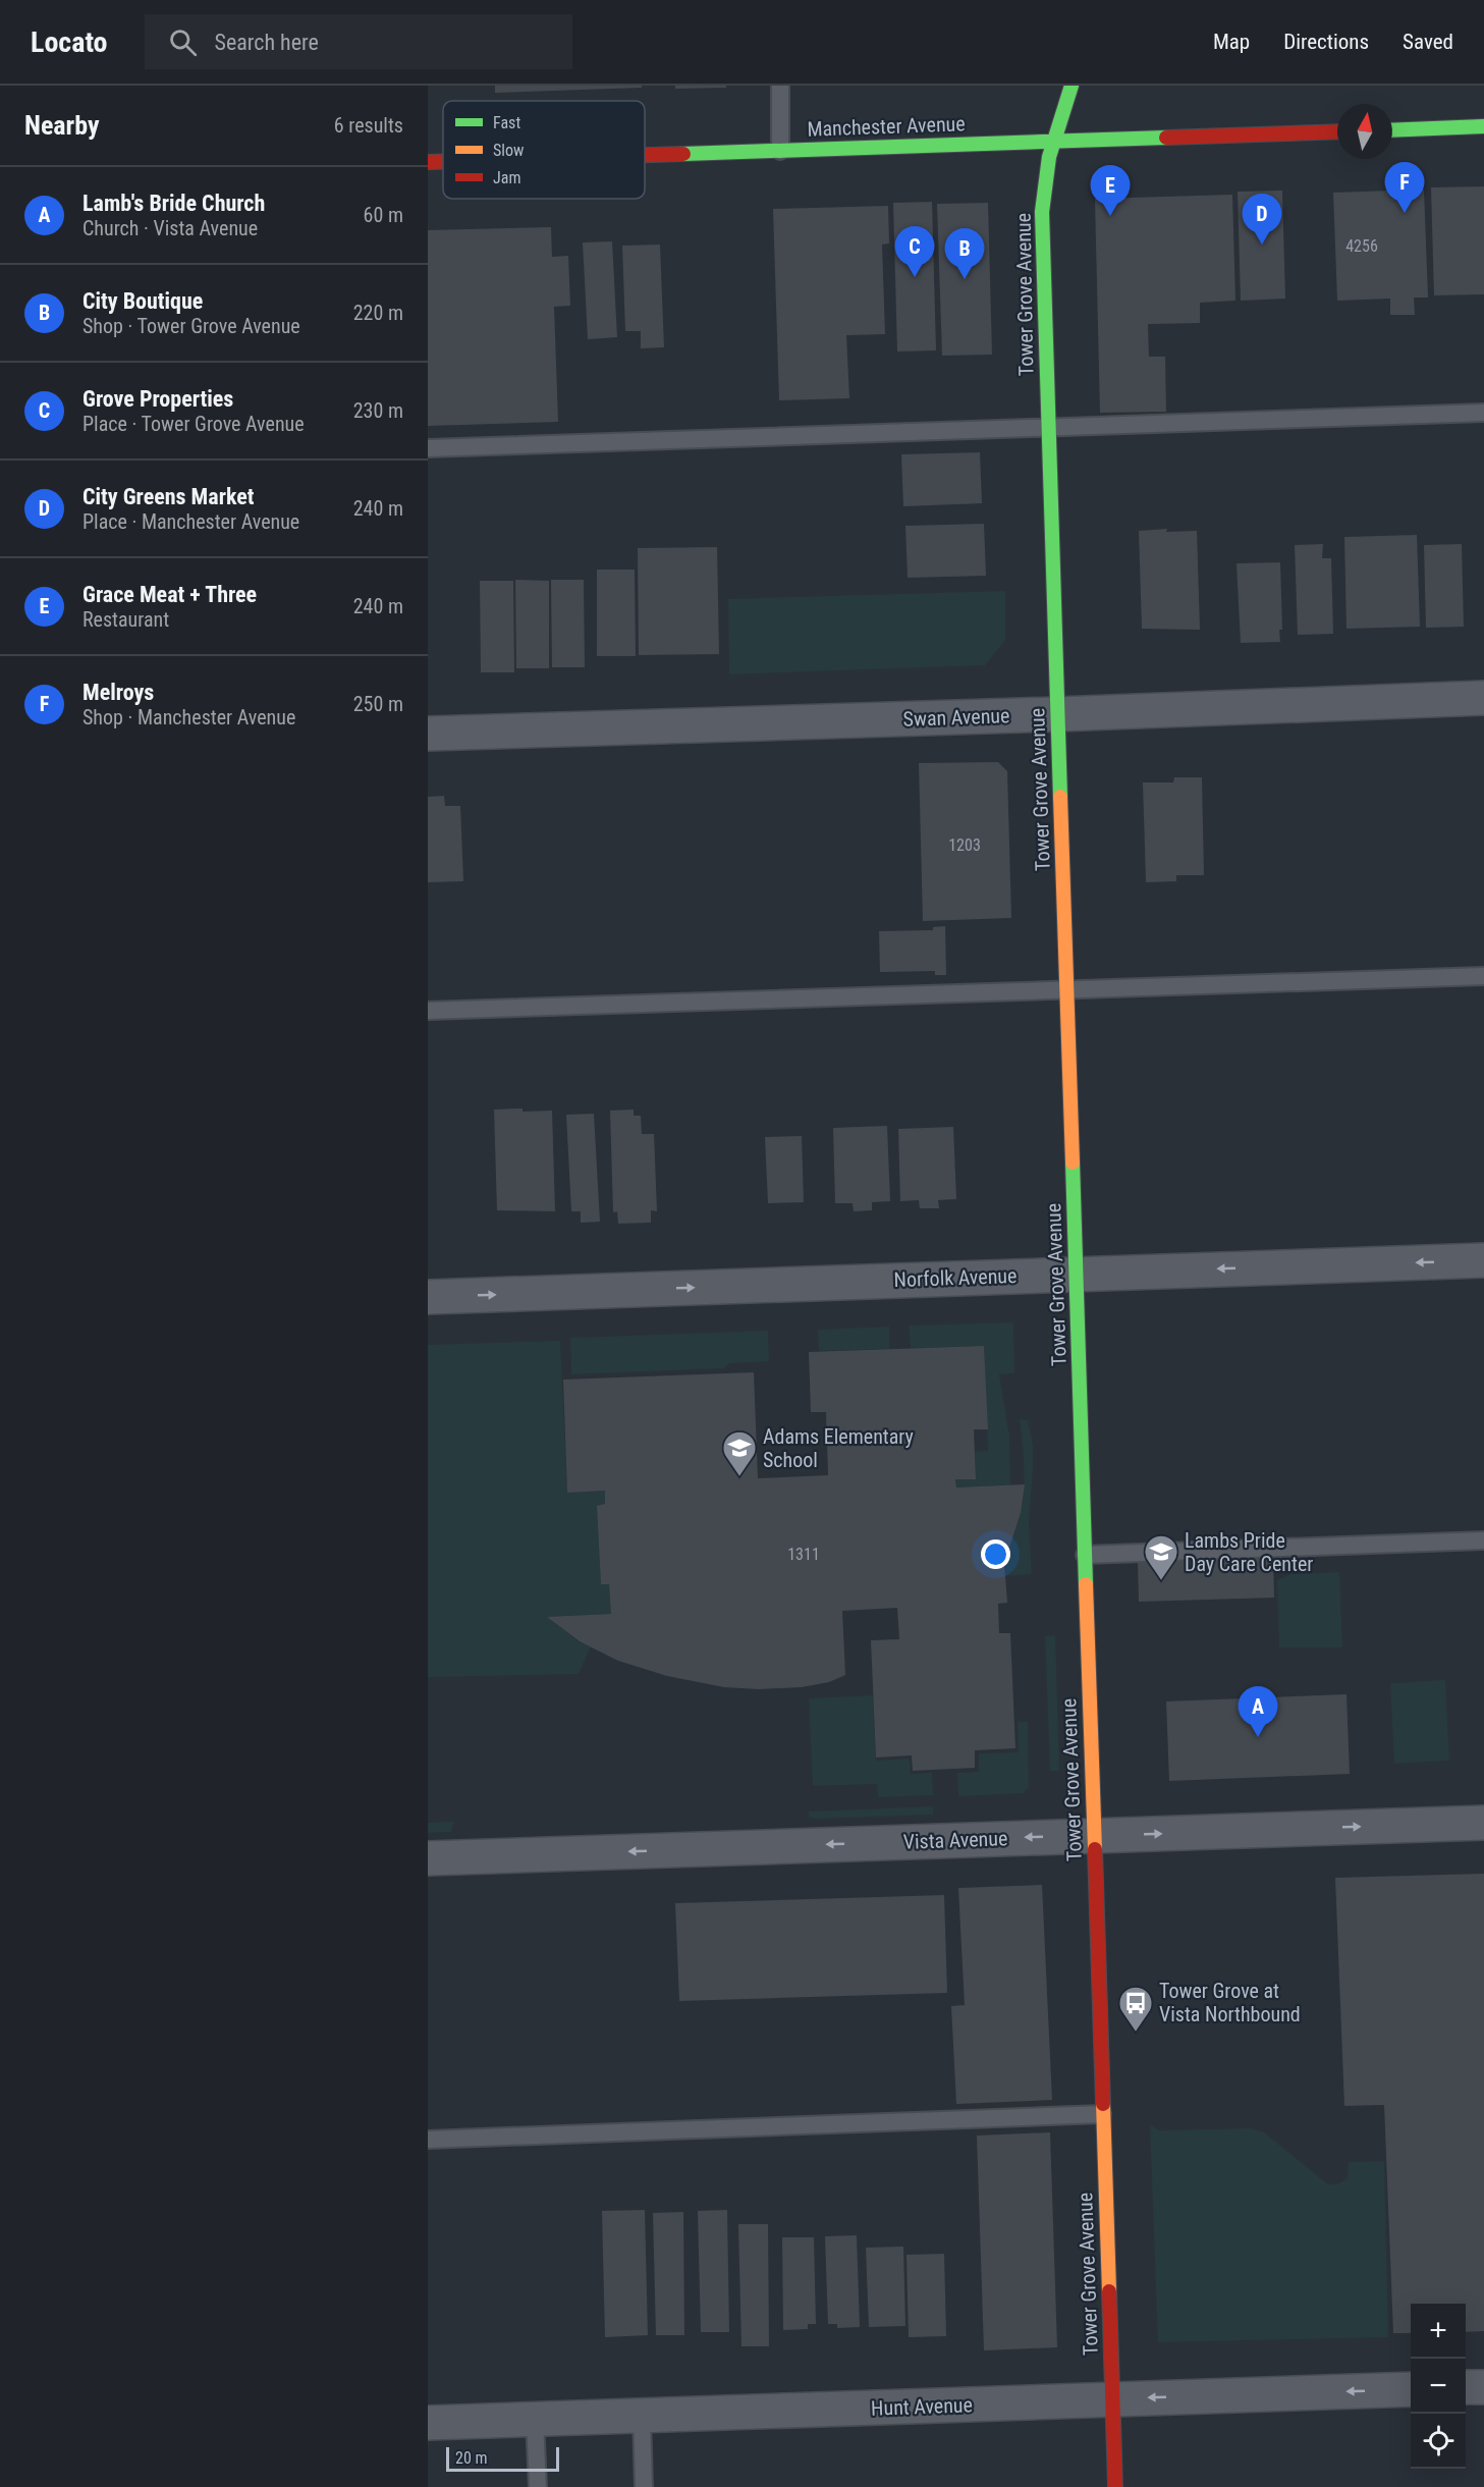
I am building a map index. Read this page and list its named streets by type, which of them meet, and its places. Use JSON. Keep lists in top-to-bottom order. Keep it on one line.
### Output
{"streets":{"street":["Manchester Avenue","Tower Grove Avenue","Swan Avenue","Norfolk Avenue","Vista Avenue","Hunt Avenue"]},"crossings":[["Manchester Avenue","Tower Grove Avenue"],["Tower Grove Avenue","Swan Avenue"],["Tower Grove Avenue","Norfolk Avenue"],["Tower Grove Avenue","Vista Avenue"],["Tower Grove Avenue","Hunt Avenue"]],"places":{"school or university":["Adams Elementary School","Lambs Pride Day Care Center"],"bus stop":["Tower Grove at Vista Northbound"]},"house_numbers":["4256","1203","1311"],"legend":["Fast","Slow","Jam"],"scale_bar":"20 m","north":"top","page":{"header":"Locato","search":"Search here","nav":["Map","Directions","Saved"],"heading":["Nearby","6 results"],"pins":["F","E","D","C","B","A"],"list":[{"mark":"A","name":"Lamb's Bride Church","note":"Church · Vista Avenue","value":"60 m"},{"mark":"B","name":"City Boutique","note":"Shop · Tower Grove Avenue","value":"220 m"},{"mark":"C","name":"Grove Properties","note":"Place · Tower Grove Avenue","value":"230 m"},{"mark":"D","name":"City Greens Market","note":"Place · Manchester Avenue","value":"240 m"},{"mark":"E","name":"Grace Meat + Three","note":"Restaurant","value":"240 m"},{"mark":"F","name":"Melroys","note":"Shop · Manchester Avenue","value":"250 m"}],"map_buttons":["+","−"],"scale":"20 m"}}
